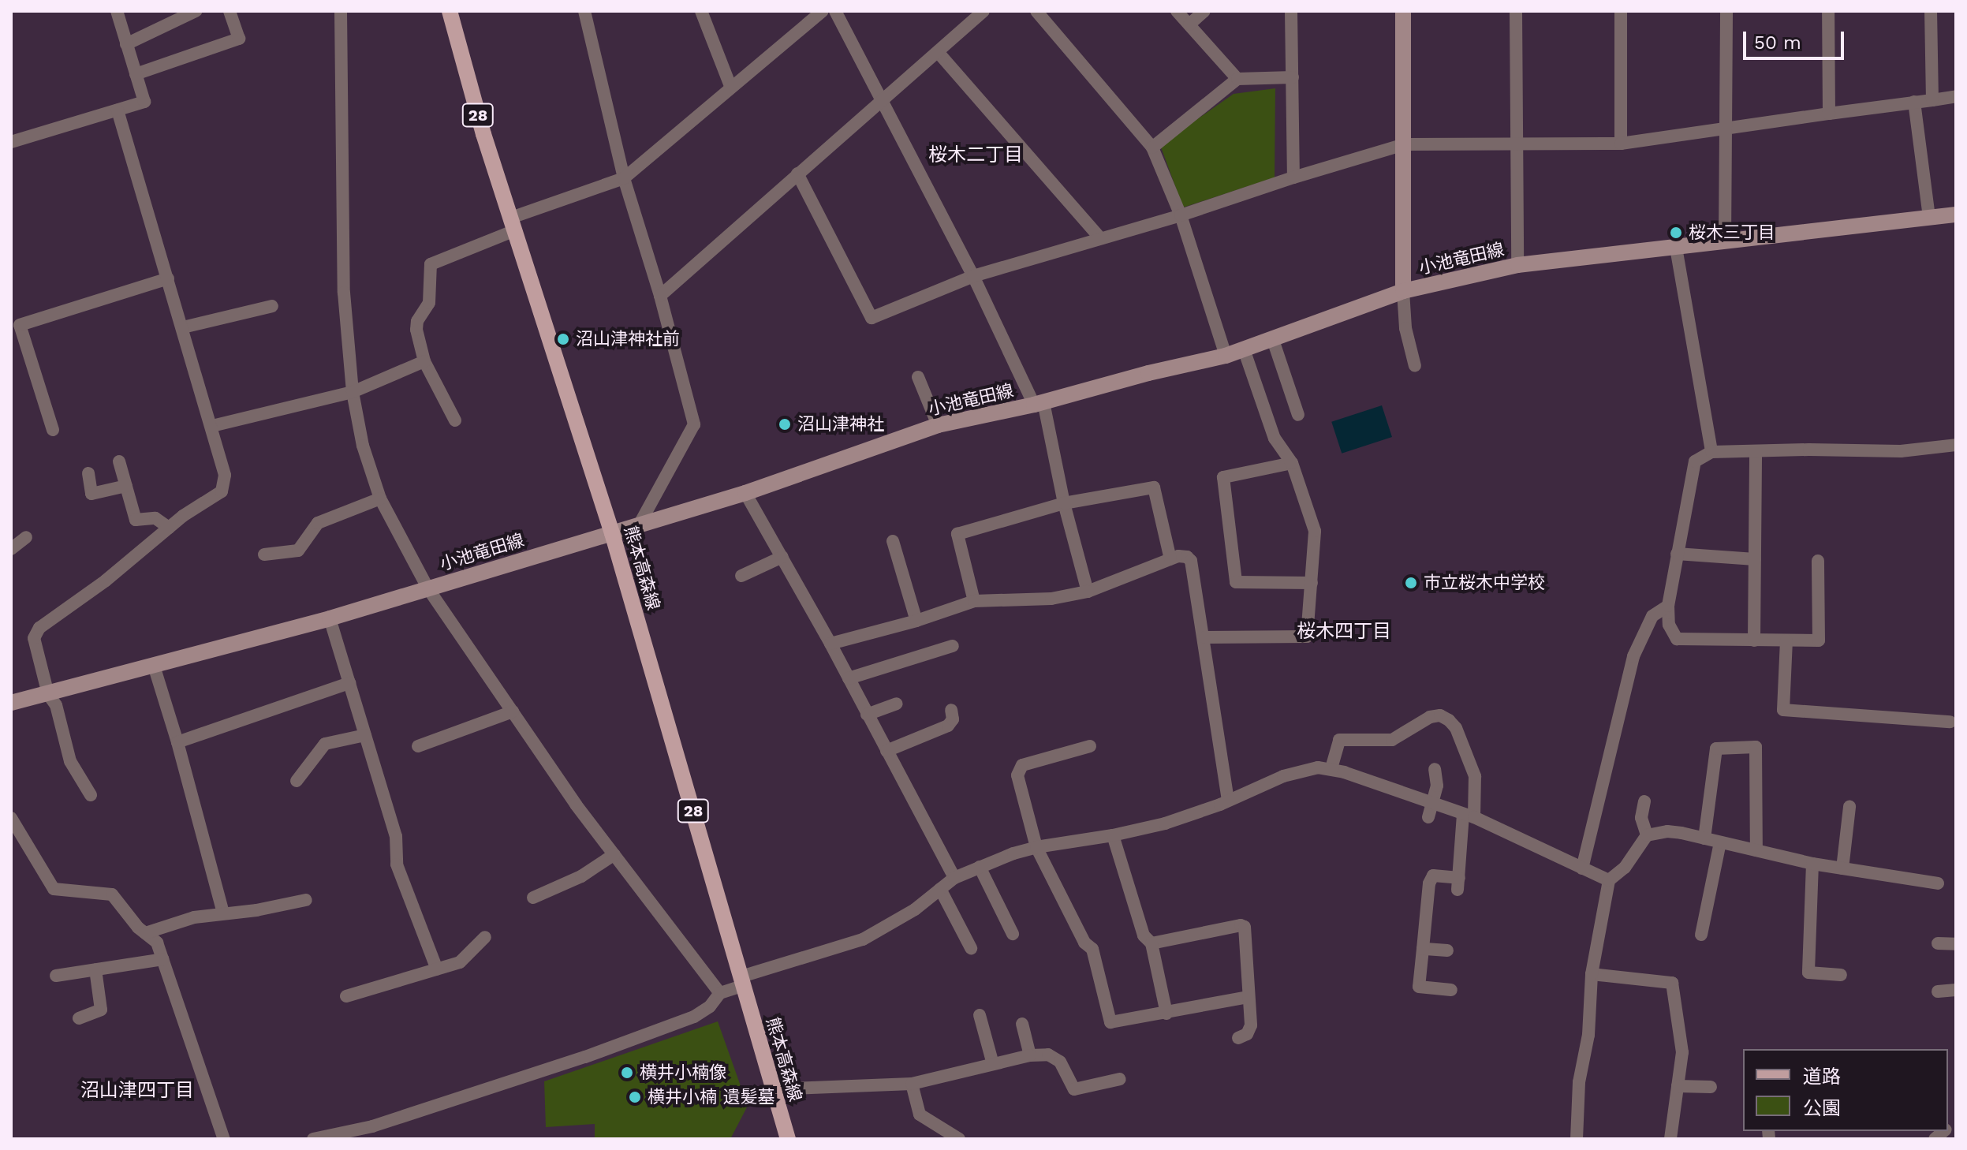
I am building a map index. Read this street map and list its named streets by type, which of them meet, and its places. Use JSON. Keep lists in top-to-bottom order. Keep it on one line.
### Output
{"streets":{"main road":["28","小池竜田線","熊本高森線"]},"crossings":[["小池竜田線","熊本高森線"]],"districts":["桜木二丁目","桜木四丁目","沼山津四丁目"],"places":["桜木三丁目","沼山津神社前","沼山津神社","市立桜木中学校","横井小楠像","横井小楠 遺髪墓"],"legend":["道路","公園"],"scale_bar":"50 m"}
